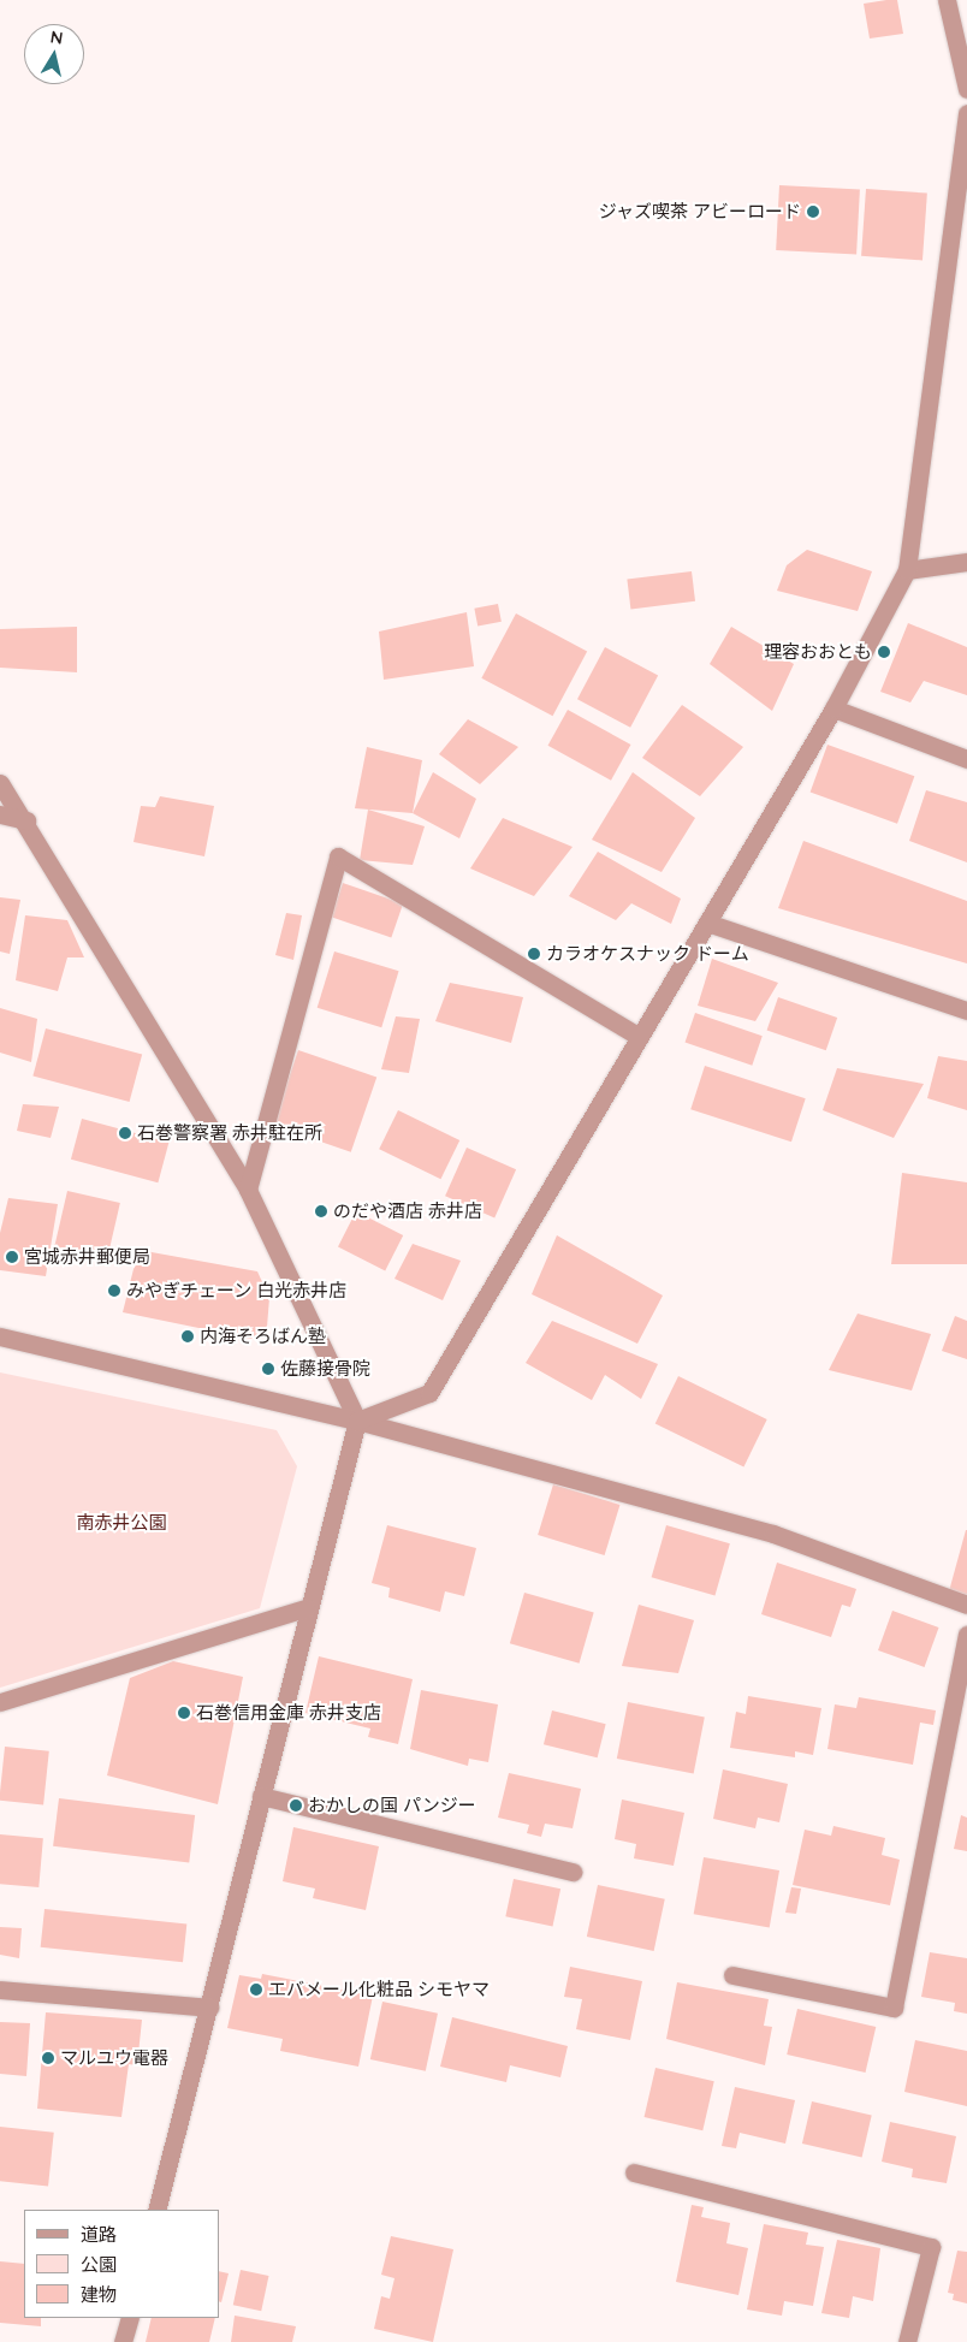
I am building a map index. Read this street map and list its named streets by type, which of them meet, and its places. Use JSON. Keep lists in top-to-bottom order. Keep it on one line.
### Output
{"parks":["南赤井公園"],"places":["ジャズ喫茶 アビーロード","理容おおとも","カラオケスナック ドーム","石巻警察署 赤井駐在所","のだや酒店 赤井店","宮城赤井郵便局","みやぎチェーン 白光赤井店","内海そろばん塾","佐藤接骨院","石巻信用金庫 赤井支店","おかしの国 パンジー","エバメール化粧品 シモヤマ","マルユウ電器"],"legend":["道路","公園","建物"],"north":"top"}
